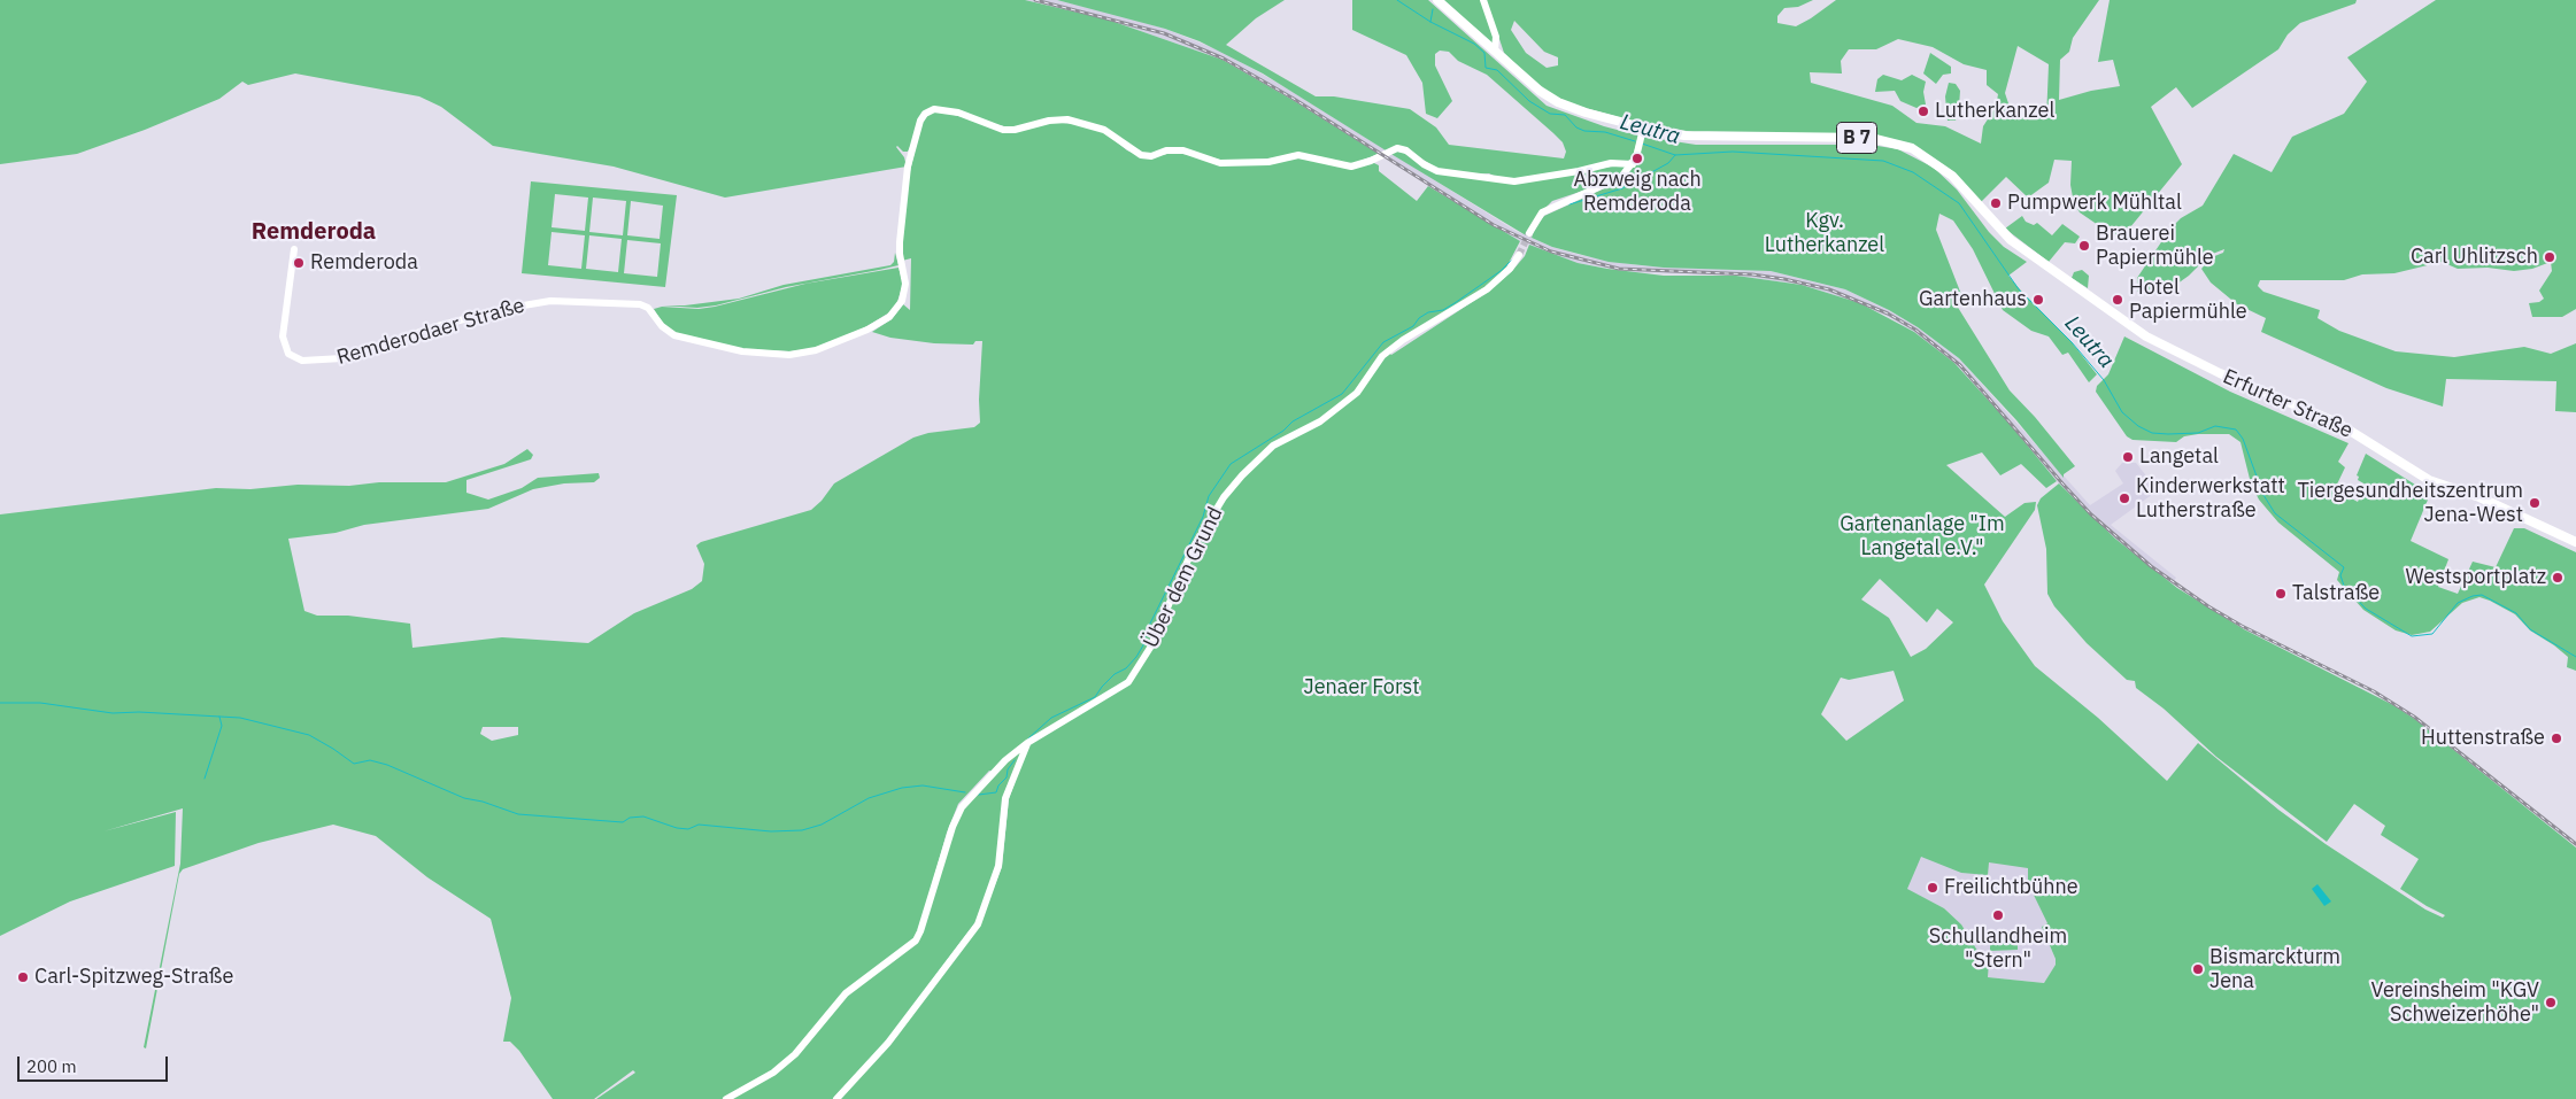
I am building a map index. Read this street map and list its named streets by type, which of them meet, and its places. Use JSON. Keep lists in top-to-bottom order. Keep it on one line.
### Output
{"streets":{"main road":["B 7","Erfurter Straße"],"street":["Remderodaer Straße","Über dem Grund"]},"crossings":[["B 7","Erfurter Straße"]],"districts":["Remderoda"],"water":["Leutra"],"parks":["Kgv. Lutherkanzel","Gartenanlage \"Im Langetal e.V.\"","Jenaer Forst"],"places":["Lutherkanzel","Abzweig nach Remderoda","Pumpwerk Mühltal","Brauerei Papiermühle","Carl Uhlitzsch","Remderoda","Gartenhaus","Hotel Papiermühle","Langetal","Kinderwerkstatt Lutherstraße","Tiergesundheitszentrum Jena-West","Westsportplatz","Talstraße","Huttenstraße","Freilichtbühne","Schullandheim \"Stern\"","Bismarckturm Jena","Carl-Spitzweg-Straße","Vereinsheim \"KGV Schweizerhöhe\""],"scale_bar":"200 m"}
